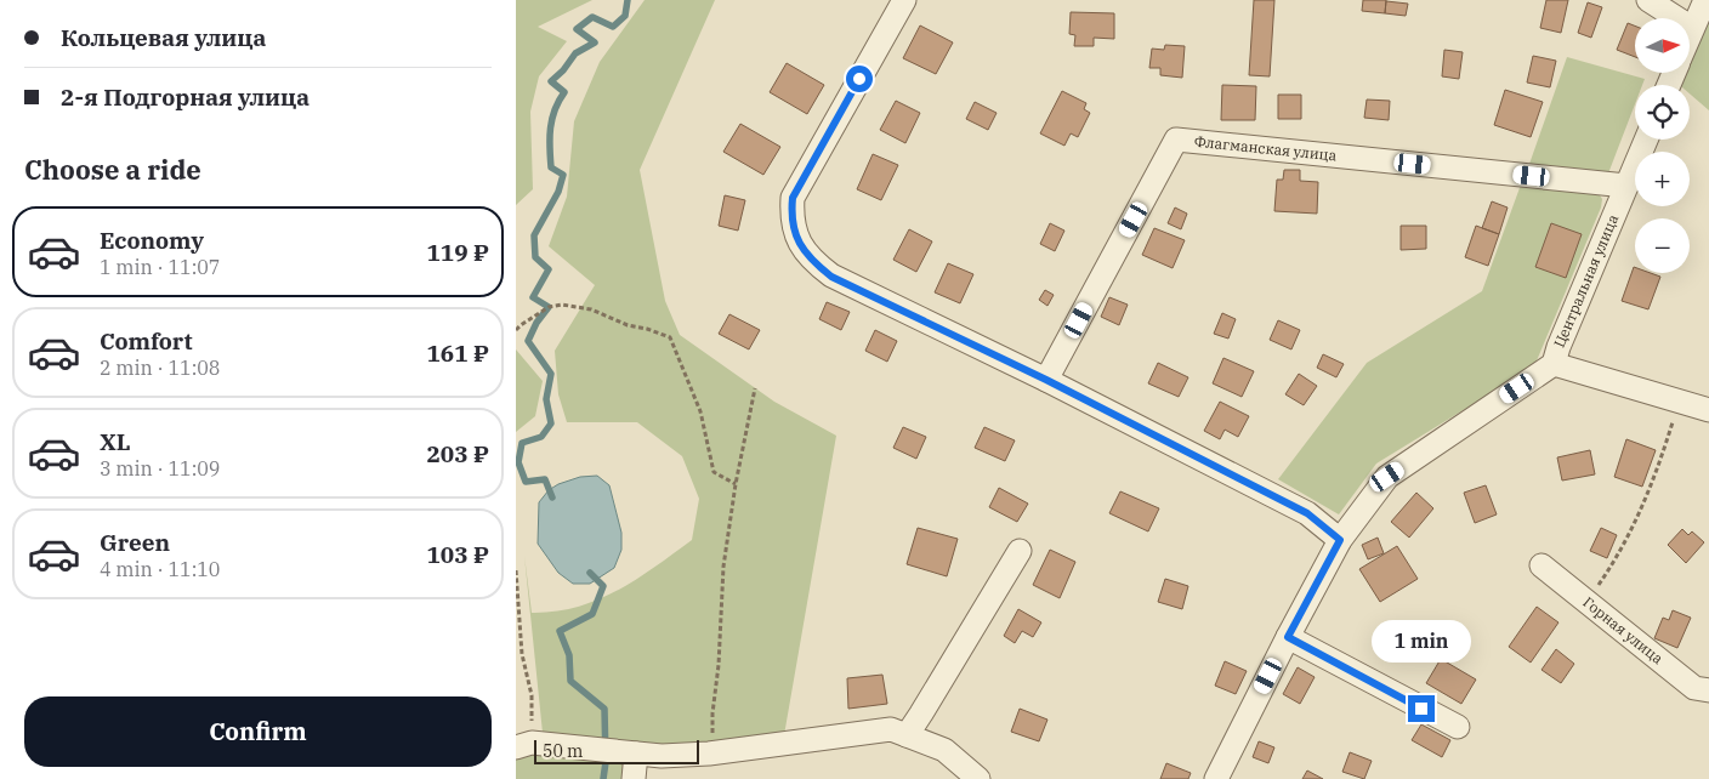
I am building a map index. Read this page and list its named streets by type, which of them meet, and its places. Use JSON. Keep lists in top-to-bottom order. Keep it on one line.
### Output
{"streets":{"street":["Флагманская улица","Центральная улица","Горная улица"]},"crossings":[["Флагманская улица","Центральная улица"]],"scale_bar":"50 m","north":"right","page":{"banner":["Кольцевая улица","2-я Подгорная улица"],"map_buttons":["+","−"],"heading":"Choose a ride","list":[{"name":"Economy","note":"1 min · 11:07","value":"119 ₽"},{"name":"Comfort","note":"2 min · 11:08","value":"161 ₽"},{"name":"XL","note":"3 min · 11:09","value":"203 ₽"},{"name":"Green","note":"4 min · 11:10","value":"103 ₽"}],"bubble":"1 min","buttons":"Confirm","scale":"50 m"}}
